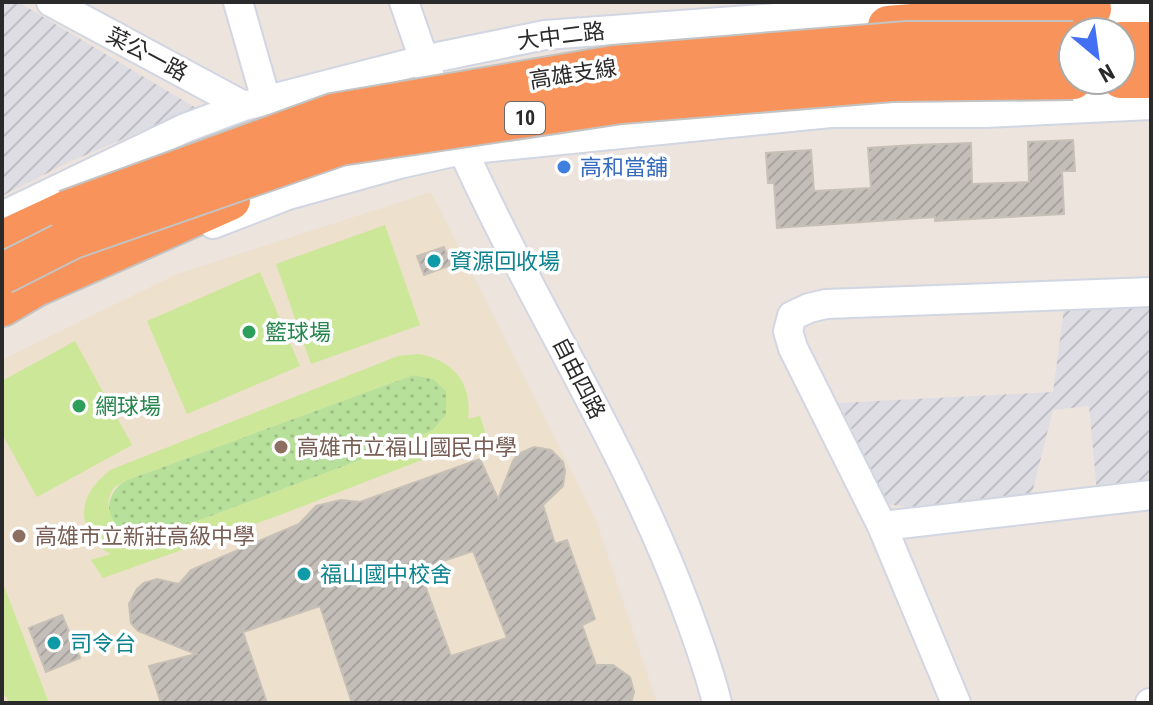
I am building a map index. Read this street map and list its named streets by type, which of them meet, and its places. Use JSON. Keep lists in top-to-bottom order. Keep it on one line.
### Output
{"streets":{"highway":["高雄支線","10"],"street":["大中二路","菜公一路","自由四路"]},"crossings":[["大中二路","菜公一路"],["大中二路","自由四路"]],"places":["高和當舖","資源回收場","籃球場","網球場","高雄市立福山國民中學","高雄市立新莊高級中學","福山國中校舍","司令台"],"north":"bottom right"}
